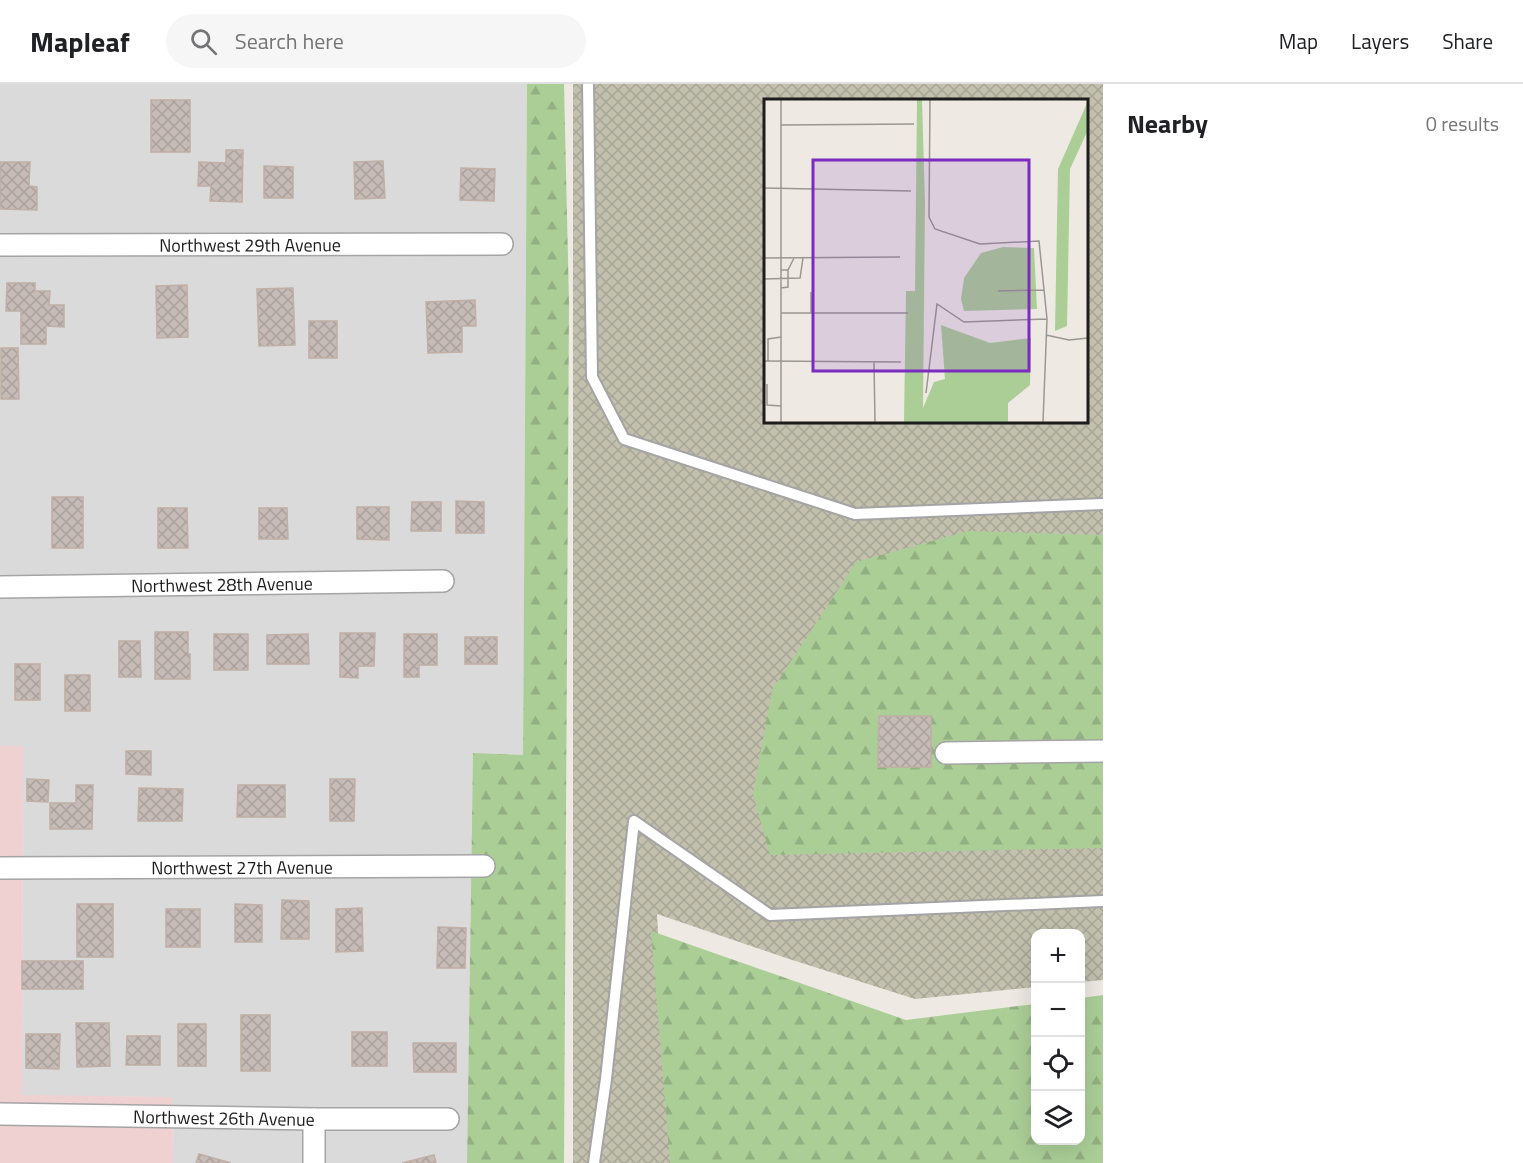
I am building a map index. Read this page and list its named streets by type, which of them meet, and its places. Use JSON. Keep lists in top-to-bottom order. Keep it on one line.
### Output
{"streets":{"street":["Northwest 29th Avenue","Northwest 28th Avenue","Northwest 27th Avenue","Northwest 26th Avenue"]},"page":{"header":"Mapleaf","search":"Search here","nav":["Map","Layers","Share"],"heading":["Nearby","0 results"],"map_buttons":["+","−"]}}
